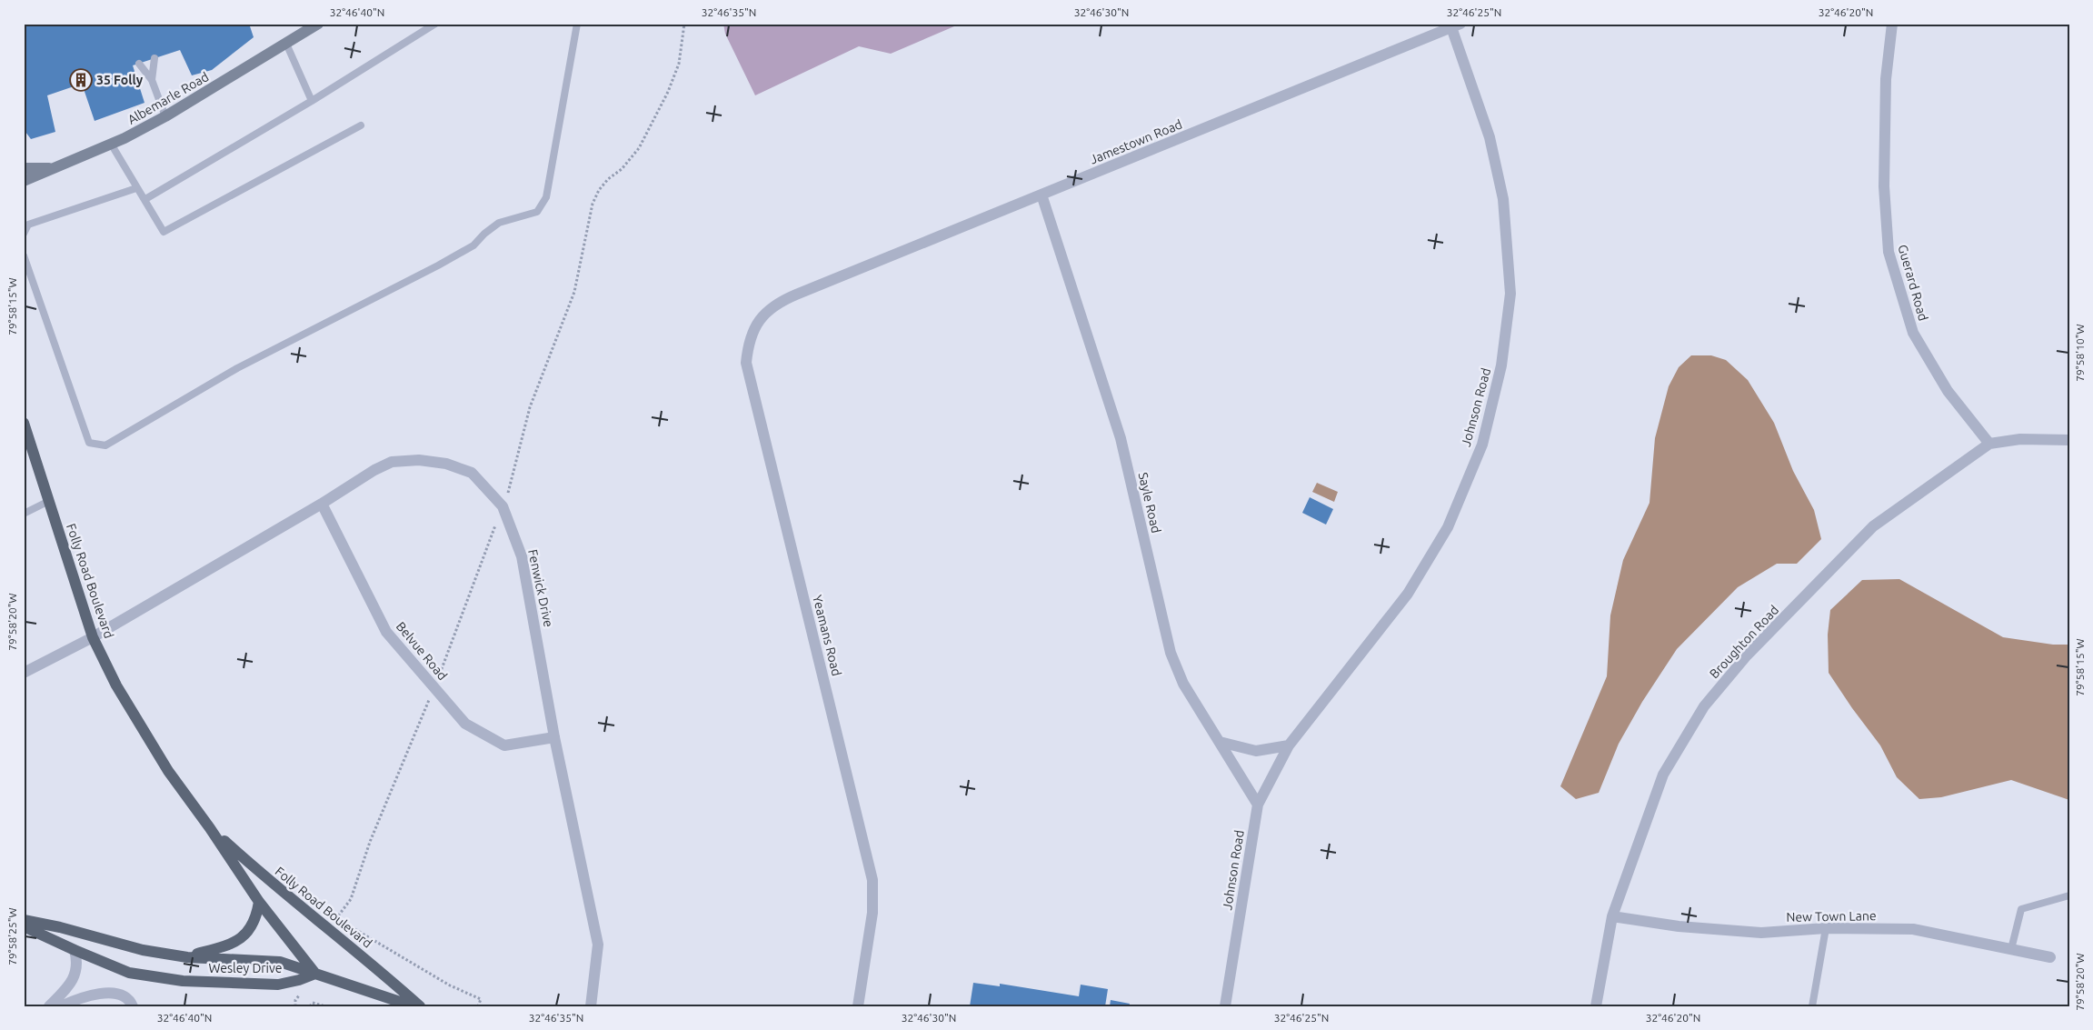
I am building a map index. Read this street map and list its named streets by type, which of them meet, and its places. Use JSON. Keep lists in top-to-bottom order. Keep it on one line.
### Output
{"streets":{"main road":["Folly Road Boulevard","Wesley Drive"],"street":["Albemarle Road","Jamestown Road","Guerard Road","Johnson Road","Sayle Road","Fenwick Drive","Yeamans Road","Broughton Road","Belvue Road","New Town Lane"]},"crossings":[["Jamestown Road","Johnson Road"],["Jamestown Road","Sayle Road"],["Jamestown Road","Yeamans Road"],["Guerard Road","Broughton Road"],["Johnson Road","Sayle Road"],["Folly Road Boulevard","Fenwick Drive"],["Folly Road Boulevard","Wesley Drive"],["Fenwick Drive","Belvue Road"],["Broughton Road","New Town Lane"]],"places":{"building":["35 Folly"]},"coordinates":["32°46'40\"N","32°46'35\"N","32°46'30\"N","32°46'25\"N","32°46'20\"N","79°58'15\"W","79°58'10\"W","79°58'20\"W","79°58'25\"W"]}
